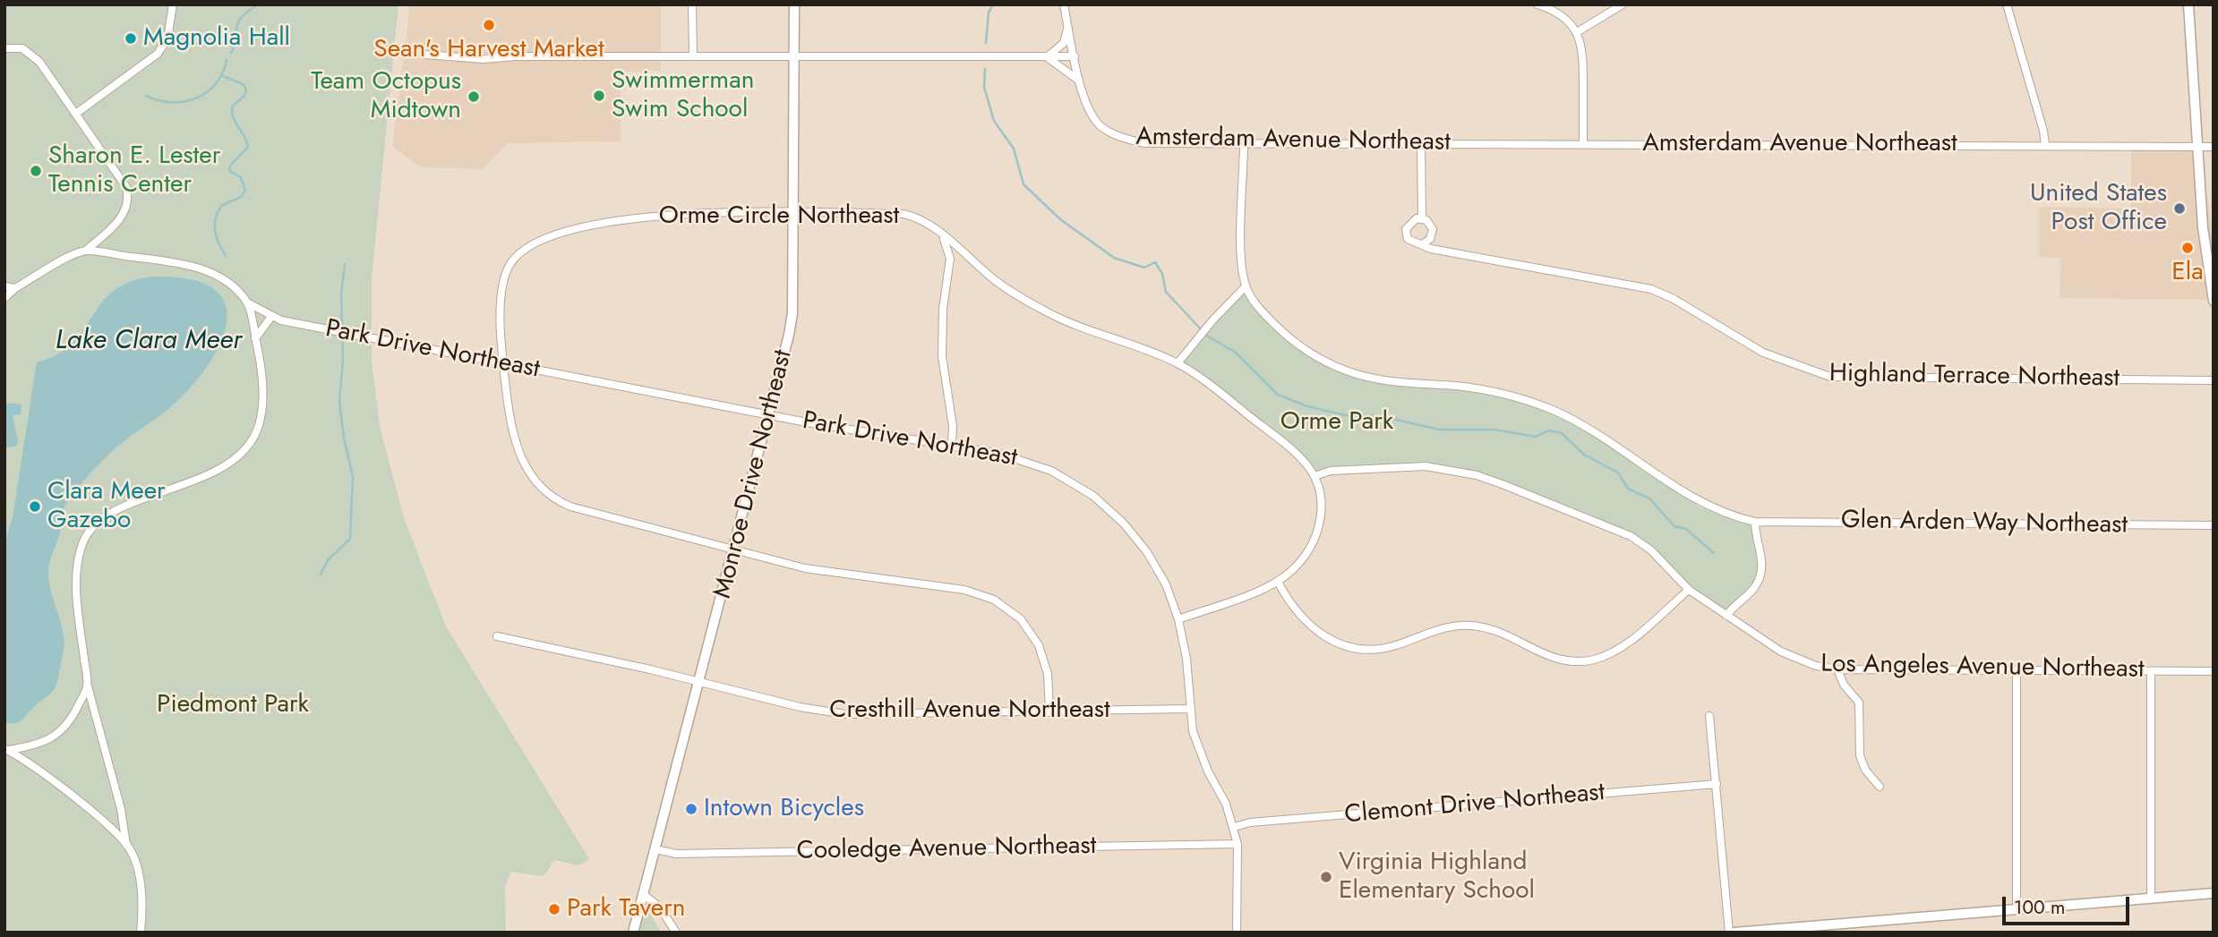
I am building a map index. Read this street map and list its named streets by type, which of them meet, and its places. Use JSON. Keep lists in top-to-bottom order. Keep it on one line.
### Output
{"streets":{"main road":["Monroe Drive Northeast"],"street":["Amsterdam Avenue Northeast","Orme Circle Northeast","Park Drive Northeast","Highland Terrace Northeast","Glen Arden Way Northeast","Los Angeles Avenue Northeast","Cresthill Avenue Northeast","Clemont Drive Northeast","Cooledge Avenue Northeast"]},"crossings":[["Orme Circle Northeast","Park Drive Northeast"],["Orme Circle Northeast","Monroe Drive Northeast"],["Orme Circle Northeast","Los Angeles Avenue Northeast"],["Orme Circle Northeast","Cresthill Avenue Northeast"],["Park Drive Northeast","Monroe Drive Northeast"],["Park Drive Northeast","Cresthill Avenue Northeast"],["Park Drive Northeast","Clemont Drive Northeast"],["Park Drive Northeast","Cooledge Avenue Northeast"],["Monroe Drive Northeast","Cresthill Avenue Northeast"],["Monroe Drive Northeast","Cooledge Avenue Northeast"]],"water":["Lake Clara Meer"],"parks":["Orme Park","Piedmont Park"],"places":["Sean's Harvest Market","Magnolia Hall","Swimmerman Swim School","Team Octopus Midtown","Sharon E. Lester Tennis Center","United States Post Office","Ela","Clara Meer Gazebo","Intown Bicycles","Virginia Highland Elementary School","Park Tavern"],"scale_bar":"100 m"}
